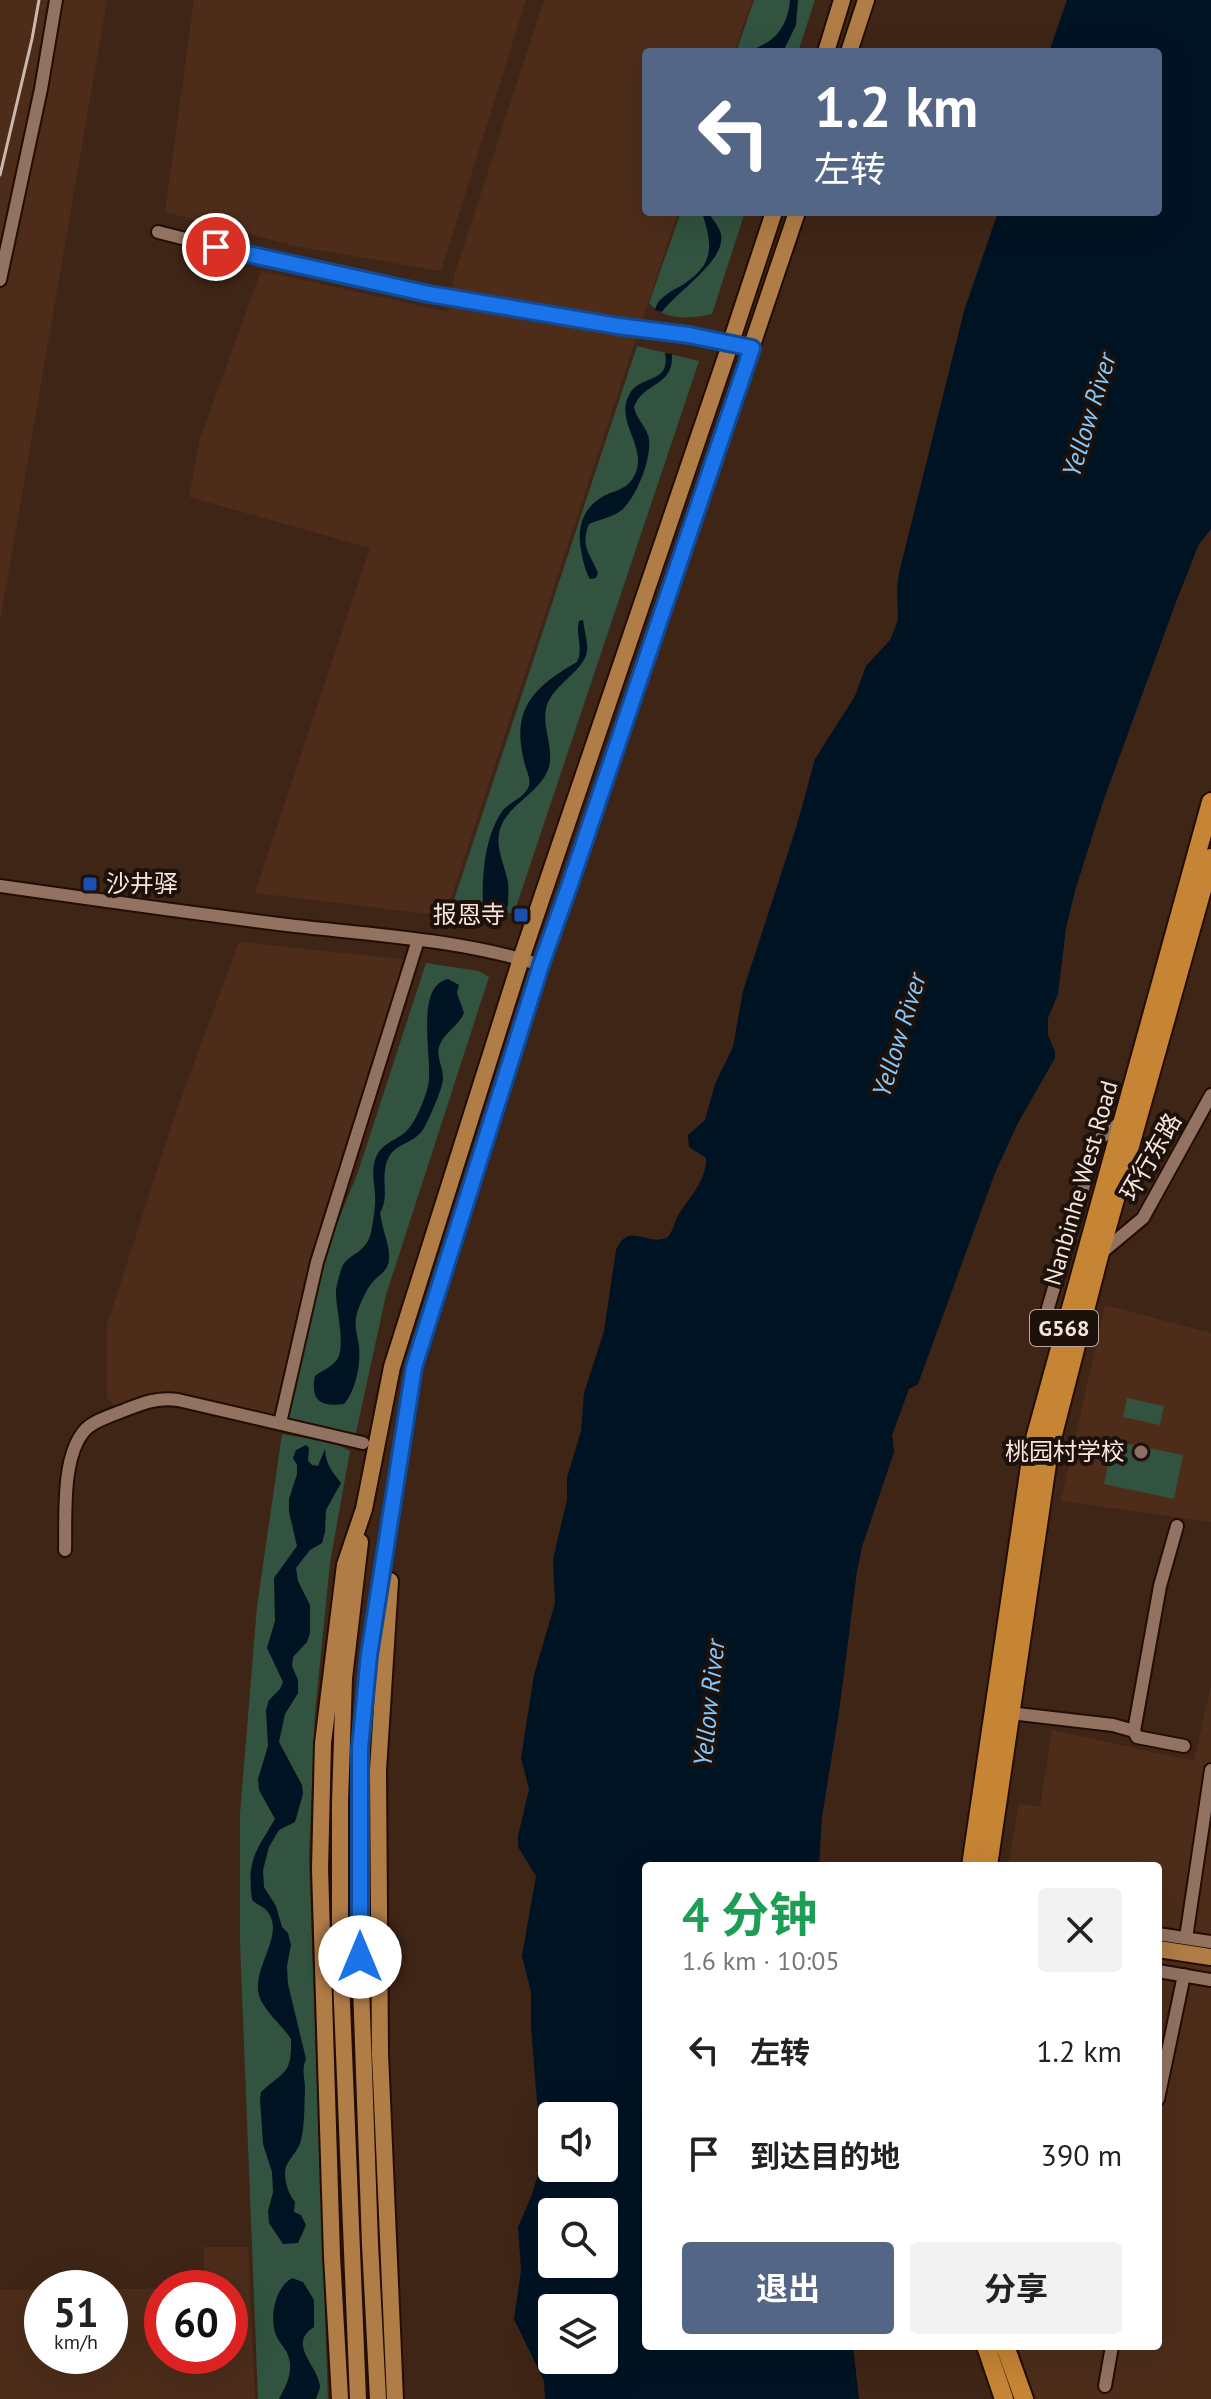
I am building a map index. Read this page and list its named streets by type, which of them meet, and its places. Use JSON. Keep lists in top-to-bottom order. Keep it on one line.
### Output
{"streets":{"highway":["Nanbinhe West Road","G568"],"street":["环行东路"]},"crossings":[["环行东路","Nanbinhe West Road"]],"water":["Yellow River"],"places":{"transit":["沙井驿","报恩寺"],"other":["桃园村学校"]},"page":{"turn":["1.2 km","左转"],"heading":["4 分钟","1.6 km · 10:05"],"list":[{"name":"左转","value":"1.2 km"},{"name":"到达目的地","value":"390 m"}],"buttons":["退出","分享"],"speed":"51 km/h","limit":"60"}}
